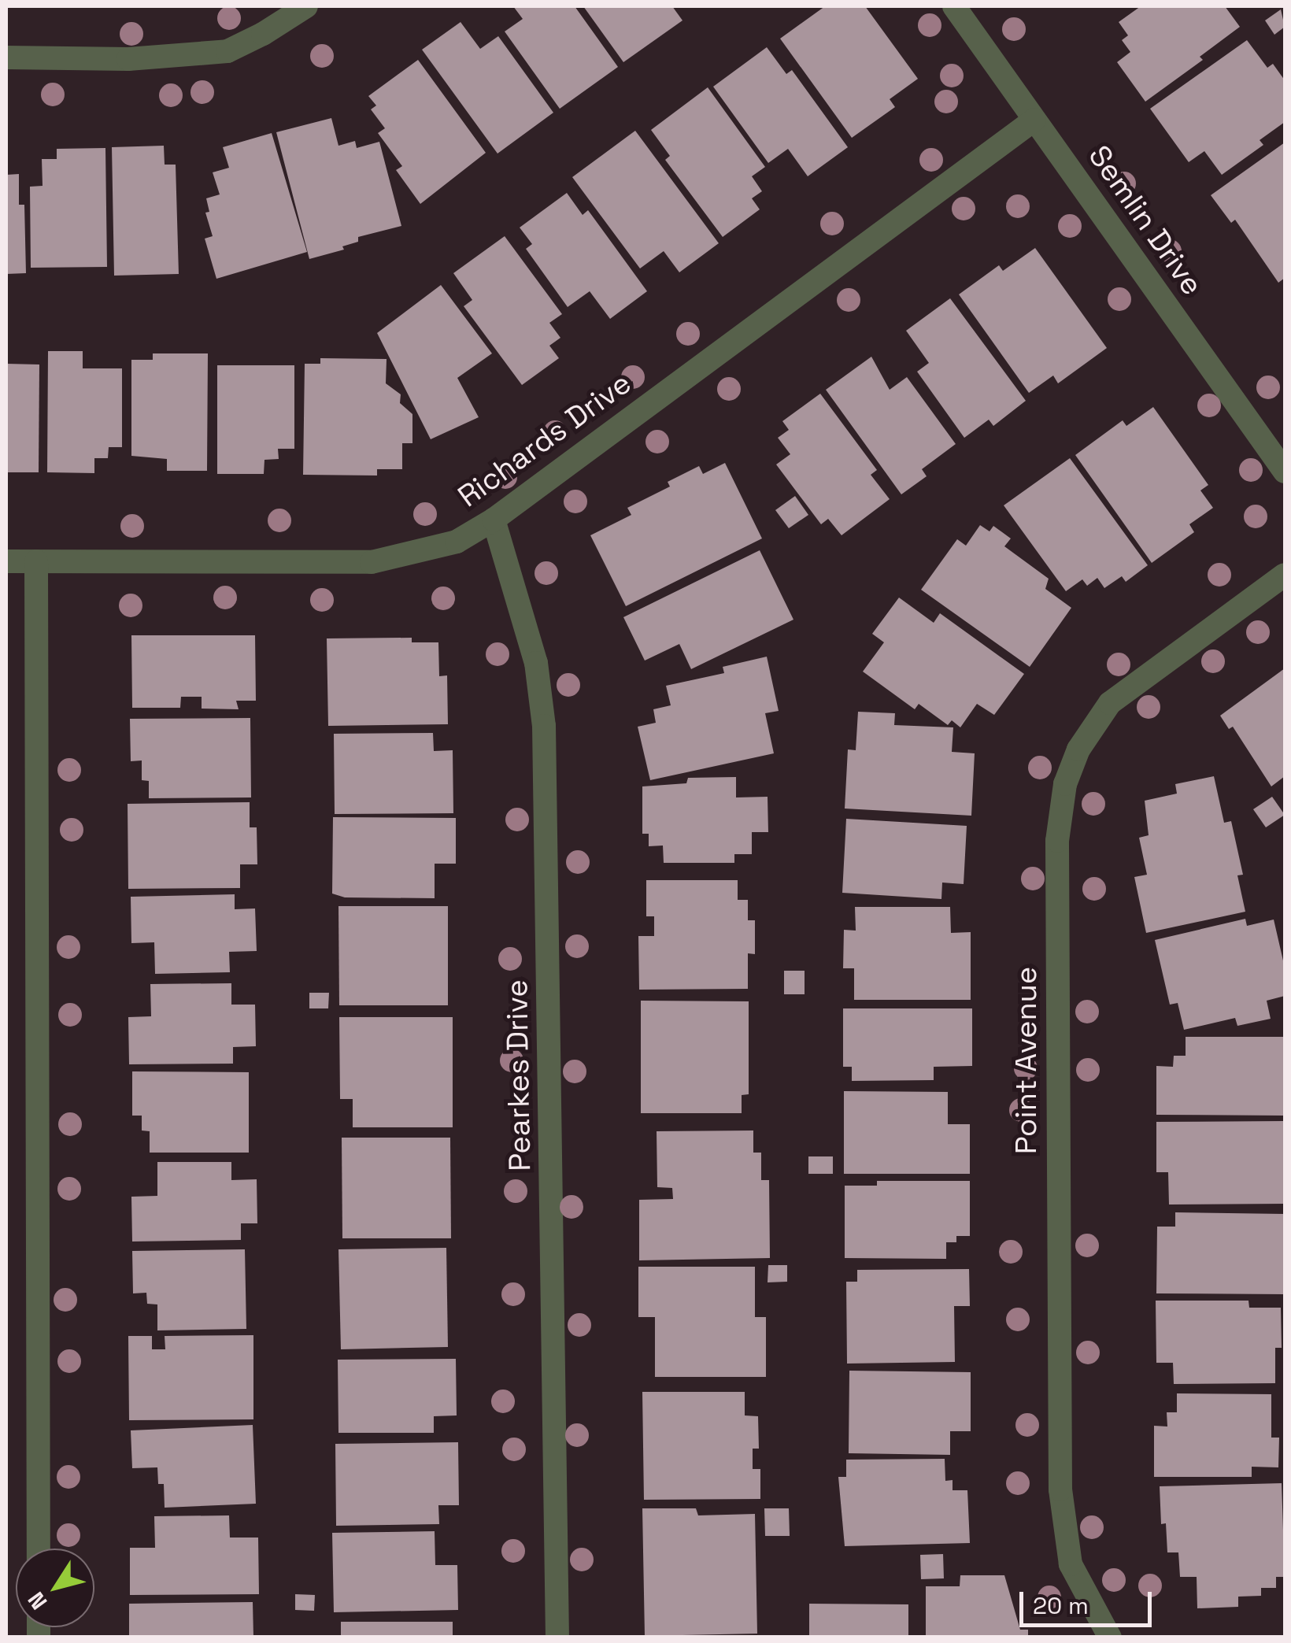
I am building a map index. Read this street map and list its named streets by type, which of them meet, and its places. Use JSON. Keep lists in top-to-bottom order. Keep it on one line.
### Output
{"streets":{"street":["Semlin Drive","Richards Drive","Point Avenue","Pearkes Drive"]},"crossings":[["Semlin Drive","Richards Drive"],["Richards Drive","Pearkes Drive"]],"scale_bar":"20 m","north":"bottom left"}
